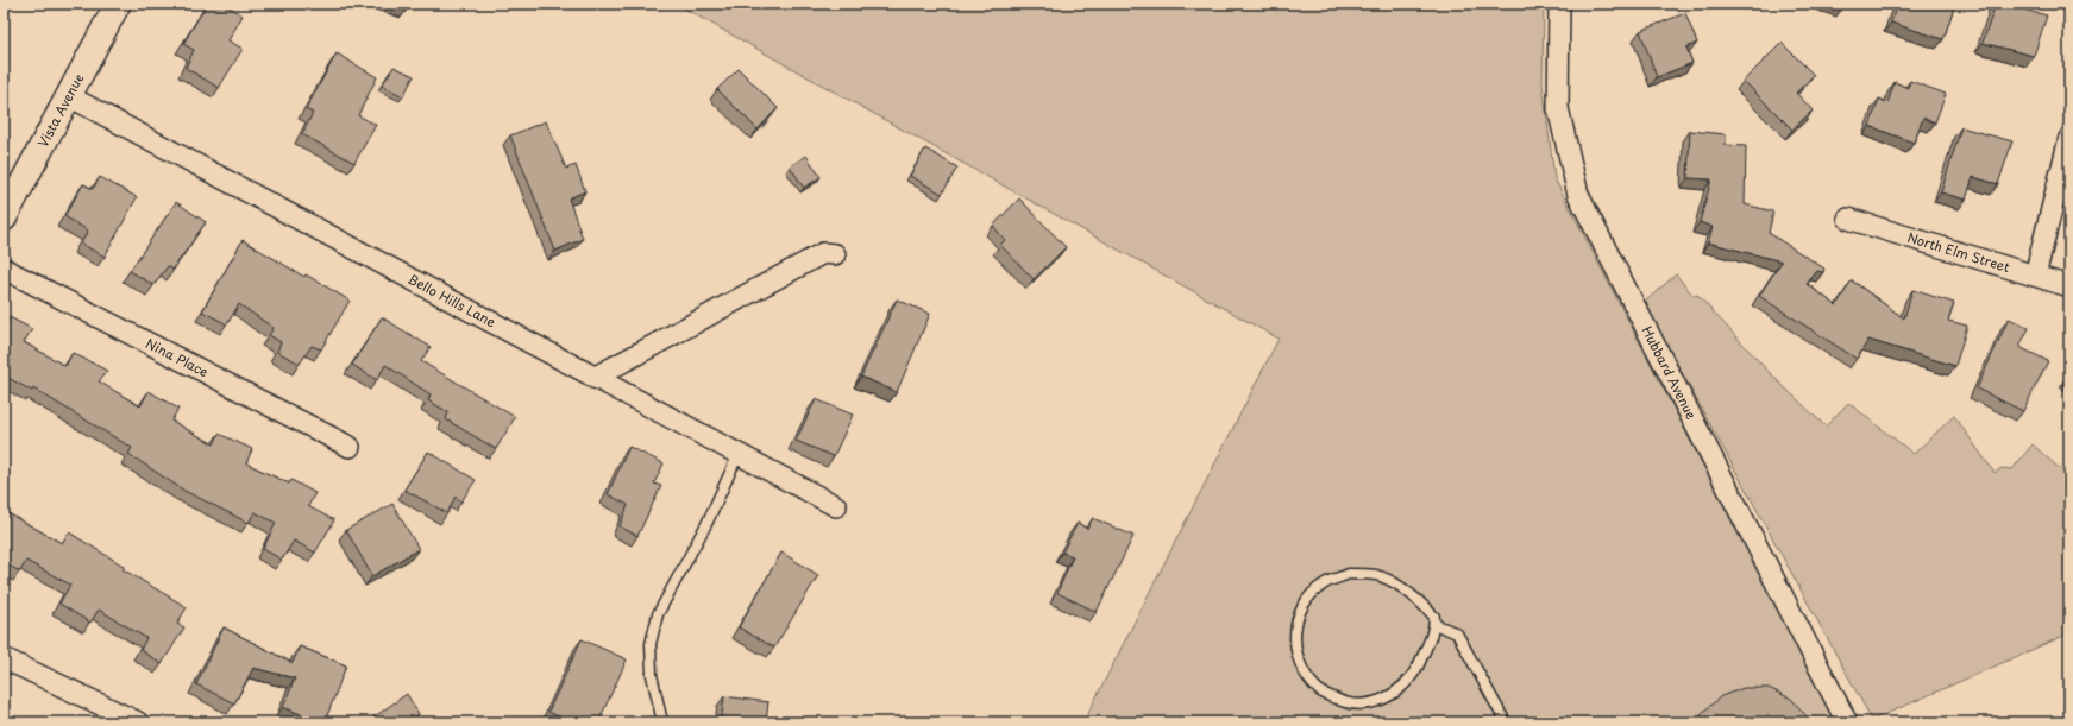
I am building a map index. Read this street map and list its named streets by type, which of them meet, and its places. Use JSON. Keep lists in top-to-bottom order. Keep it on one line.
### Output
{"streets":{"street":["Vista Avenue","North Elm Street","Bello Hills Lane","Nina Place","Hubbard Avenue"]},"crossings":[["Vista Avenue","Bello Hills Lane"]]}
